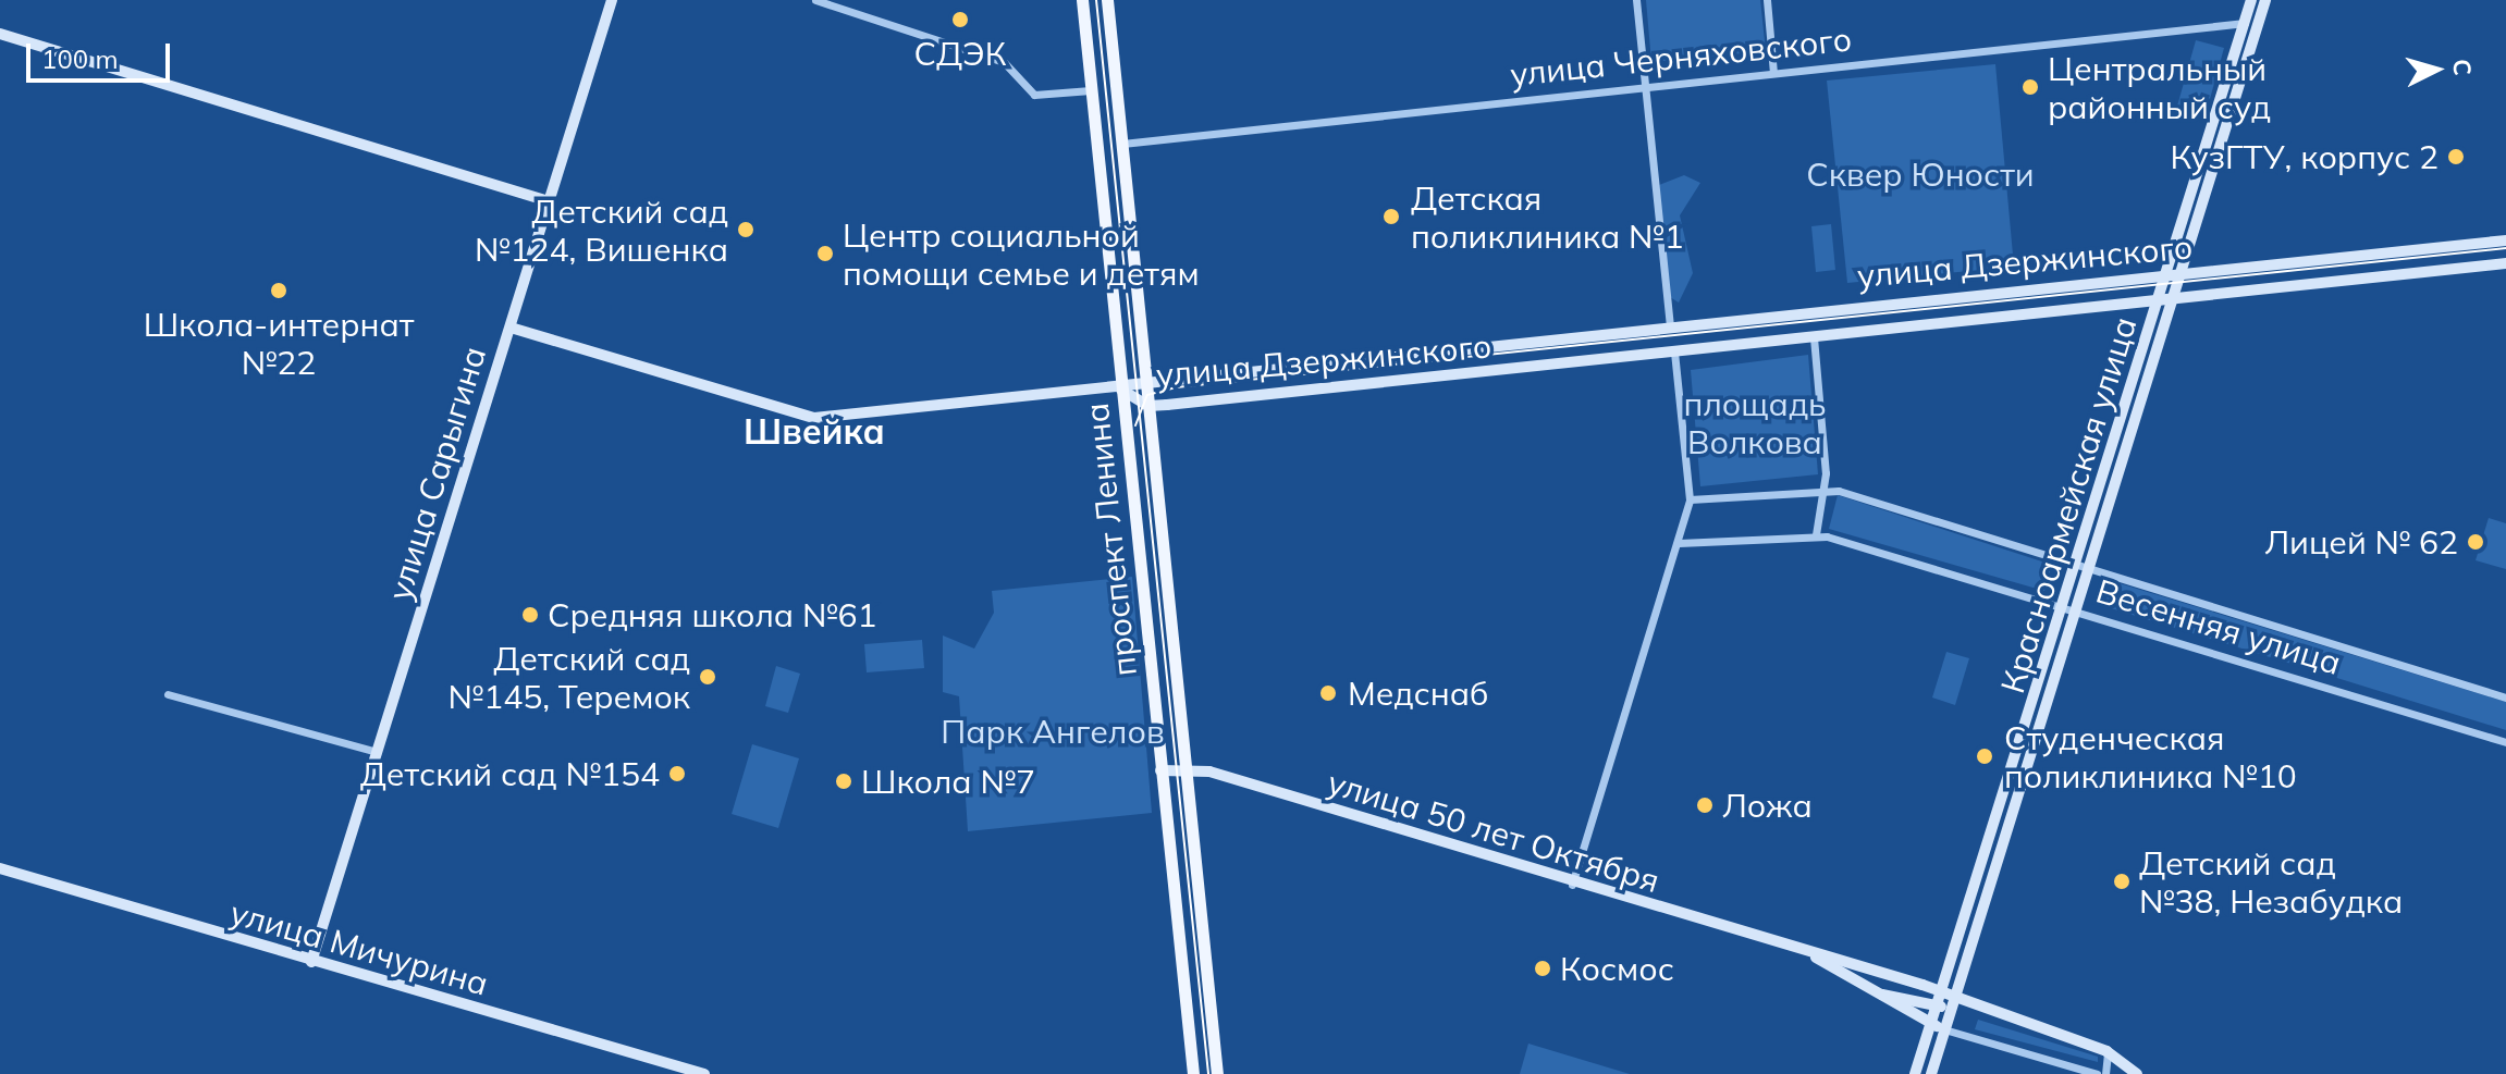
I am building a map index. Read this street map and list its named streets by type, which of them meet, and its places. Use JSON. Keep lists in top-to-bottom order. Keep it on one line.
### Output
{"streets":{"main road":["проспект Ленина"],"street":["улица Черняховского","улица Дзержинского","улица Сарыгина","Красноармейская улица","Весенняя улица","улица 50 лет Октября","улица Мичурина"]},"crossings":[["улица Черняховского","Красноармейская улица"],["улица Черняховского","проспект Ленина"],["улица Дзержинского","Красноармейская улица"],["улица Дзержинского","проспект Ленина"],["улица Сарыгина","улица Мичурина"],["Красноармейская улица","Весенняя улица"],["Красноармейская улица","улица 50 лет Октября"],["проспект Ленина","улица 50 лет Октября"]],"districts":["Швейка"],"parks":["Сквер Юности","площадь Волкова","Парк Ангелов"],"places":["СДЭК","Центральный районный суд","КузГТУ, корпус 2","Детская поликлиника №1","Детский сад №124, Вишенка","Центр социальной помощи семье и детям","Школа-интернат №22","Лицей № 62","Средняя школа №61","Детский сад №145, Теремок","Медснаб","Студенческая поликлиника №10","Детский сад №154","Школа №7","Ложа","Детский сад №38, Незабудка","Космос"],"scale_bar":"100 m","north":"right"}
